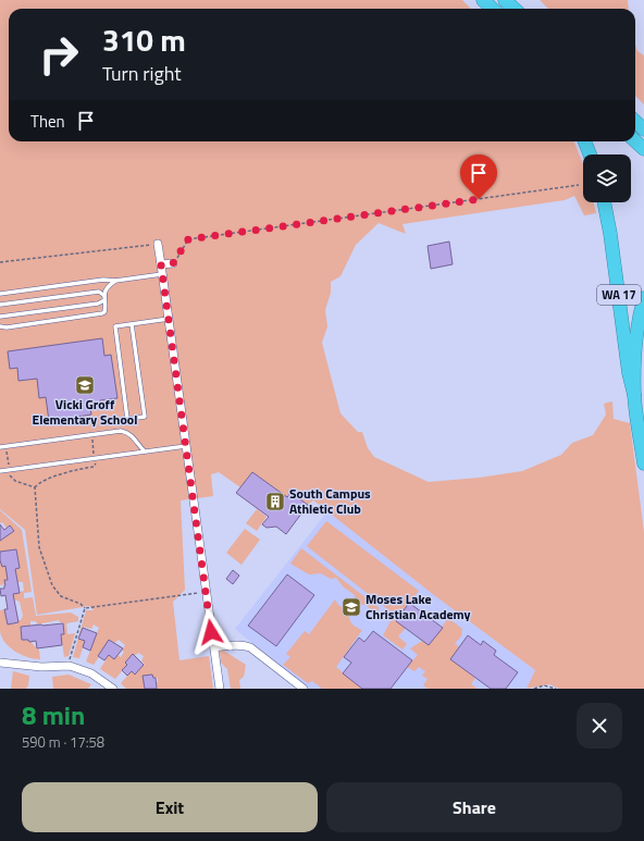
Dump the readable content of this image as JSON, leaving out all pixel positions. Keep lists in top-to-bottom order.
{
  "streets": {
    "highway": ["WA 17"]
  },
  "places": {
    "school or university": ["Vicki Groff Elementary School", "Moses Lake Christian Academy"],
    "building": ["South Campus Athletic Club"]
  },
  "page": {
    "turn": ["310 m", "Turn right"],
    "then": "Then",
    "heading": ["8 min", "590 m · 17:58"],
    "buttons": ["Exit", "Share"]
  }
}
